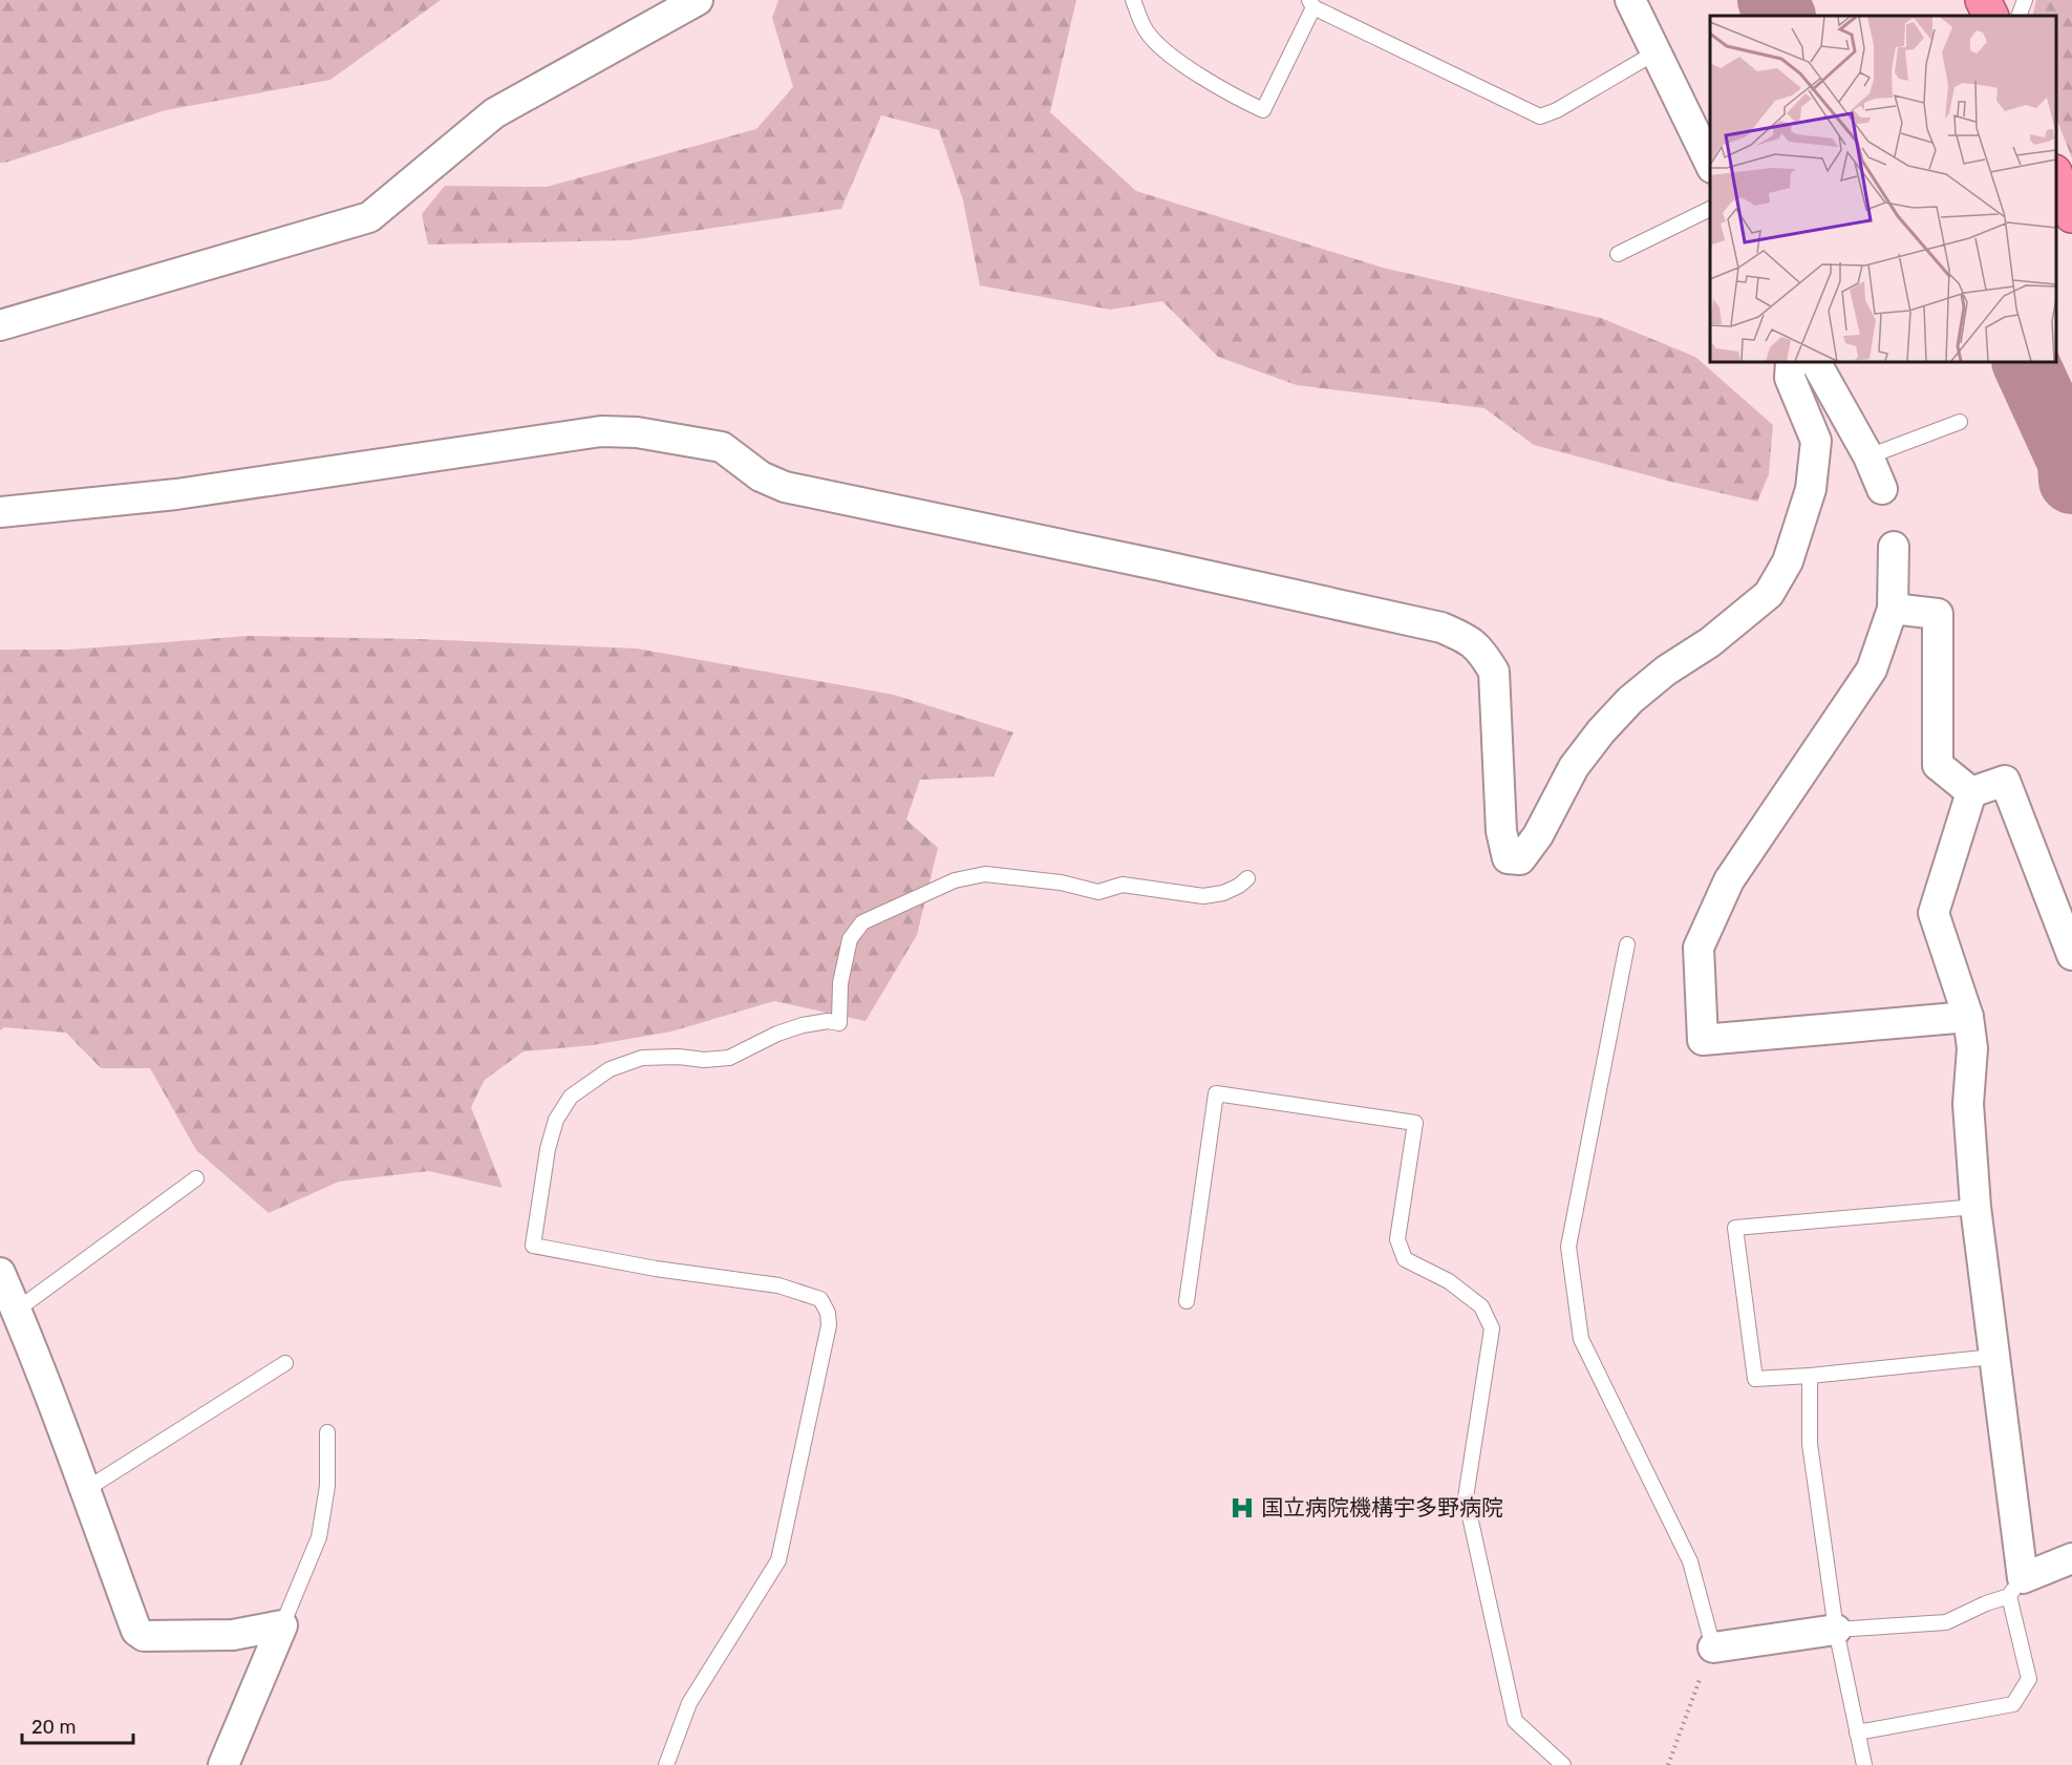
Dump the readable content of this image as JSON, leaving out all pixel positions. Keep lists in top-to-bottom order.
{
  "places": {
    "hospital": ["国立病院機構宇多野病院"]
  },
  "scale_bar": "20 m"
}
